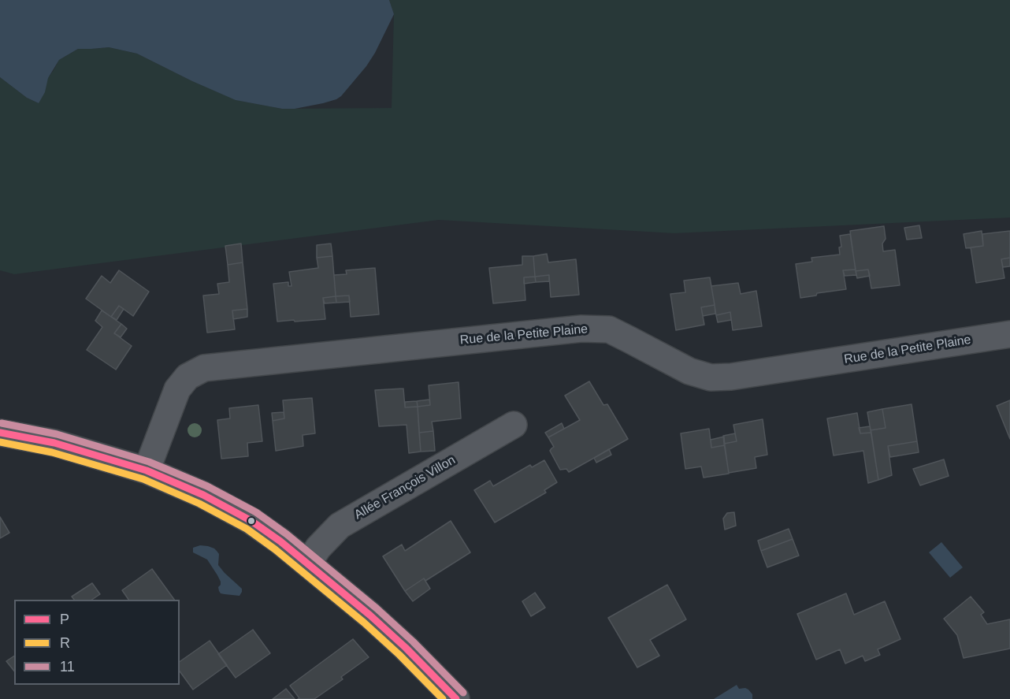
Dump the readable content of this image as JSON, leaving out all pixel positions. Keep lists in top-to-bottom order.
{
  "streets": {
    "street": ["Rue de la Petite Plaine", "Allée François Villon"]
  },
  "lines": ["transit line 11", "transit line P", "transit line R"],
  "legend": ["P", "R", "11"]
}
